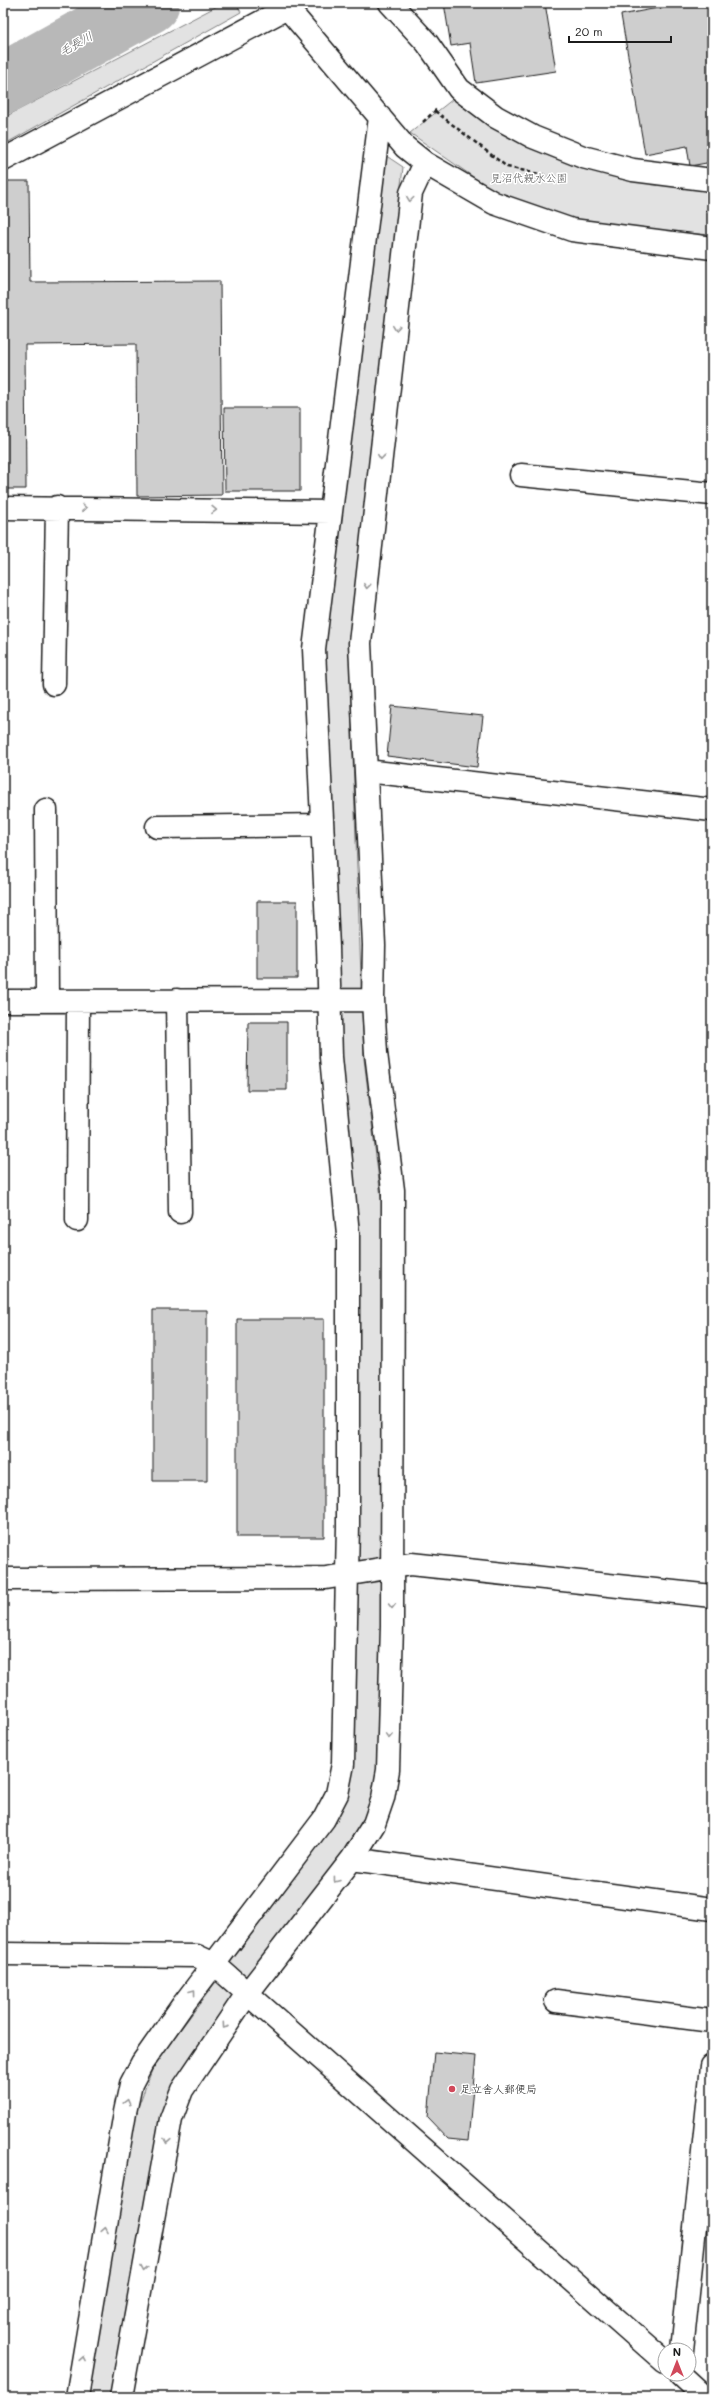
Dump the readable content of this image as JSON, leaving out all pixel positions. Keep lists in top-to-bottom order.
{
  "water": ["毛長川"],
  "parks": ["見沼代親水公園"],
  "places": ["足立舎人郵便局"],
  "scale_bar": "20 m",
  "north": "top"
}
